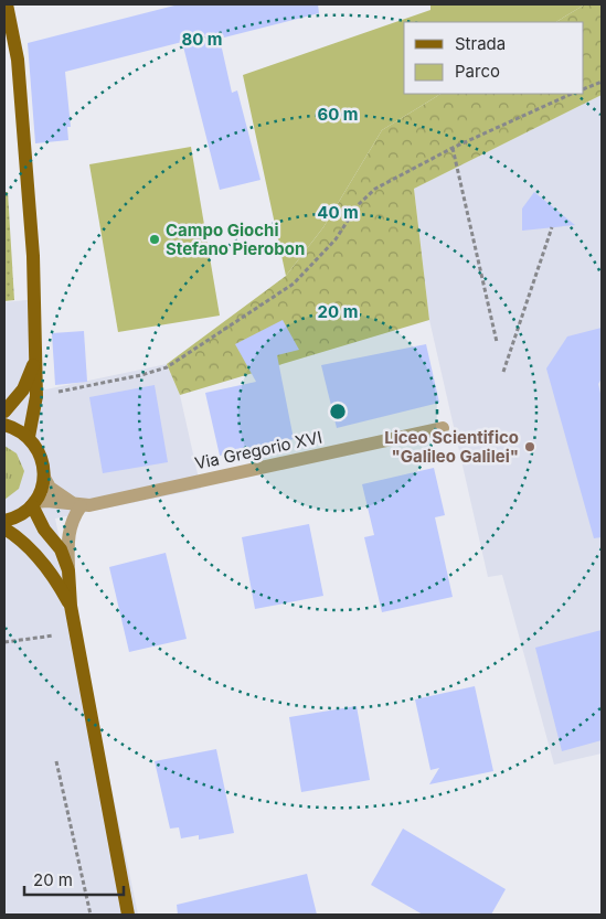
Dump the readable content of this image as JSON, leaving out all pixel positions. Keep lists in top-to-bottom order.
{
  "streets": {
    "street": ["Via Gregorio XVI"]
  },
  "places": ["Campo Giochi Stefano Pierobon", "Liceo Scientifico \"Galileo Galilei\""],
  "legend": ["Strada", "Parco"],
  "scale_bar": "20 m",
  "rings": [
    "80 m",
    "60 m",
    "40 m",
    "20 m"
  ]
}
